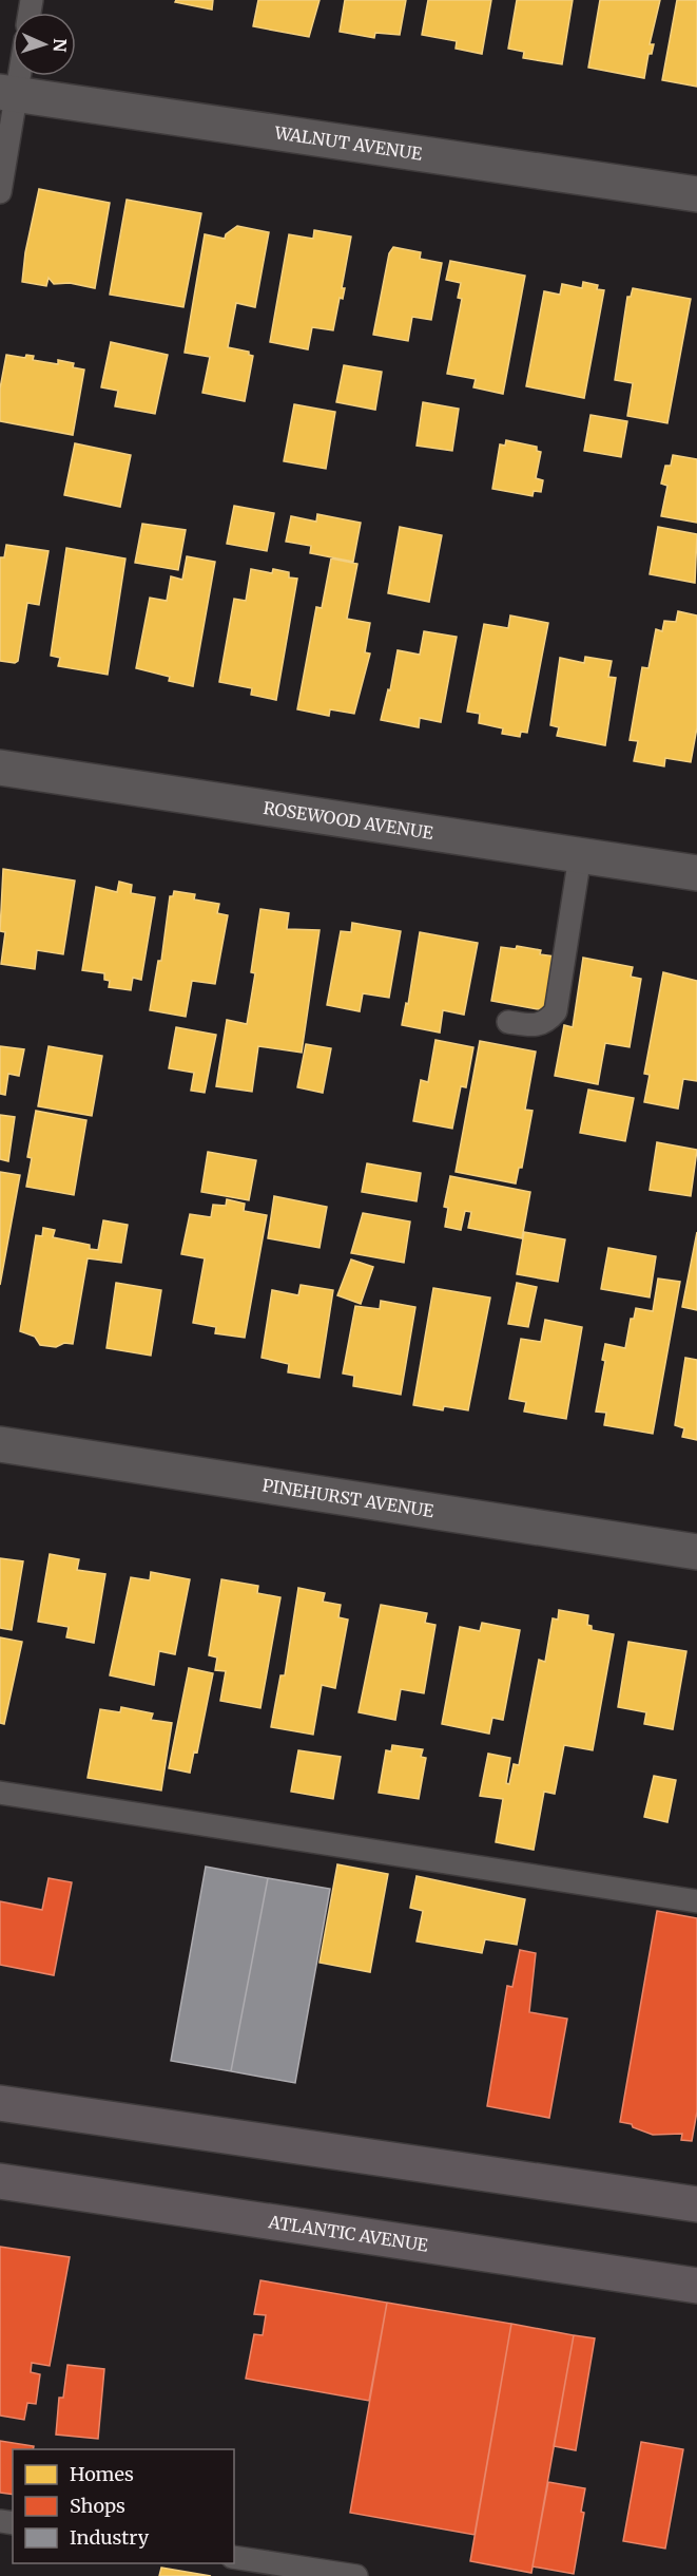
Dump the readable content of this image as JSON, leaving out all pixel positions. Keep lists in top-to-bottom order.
{
  "streets": {
    "main road": ["ATLANTIC AVENUE"],
    "street": ["WALNUT AVENUE", "ROSEWOOD AVENUE", "PINEHURST AVENUE"]
  },
  "legend": ["Homes", "Shops", "Industry"],
  "north": "right"
}
